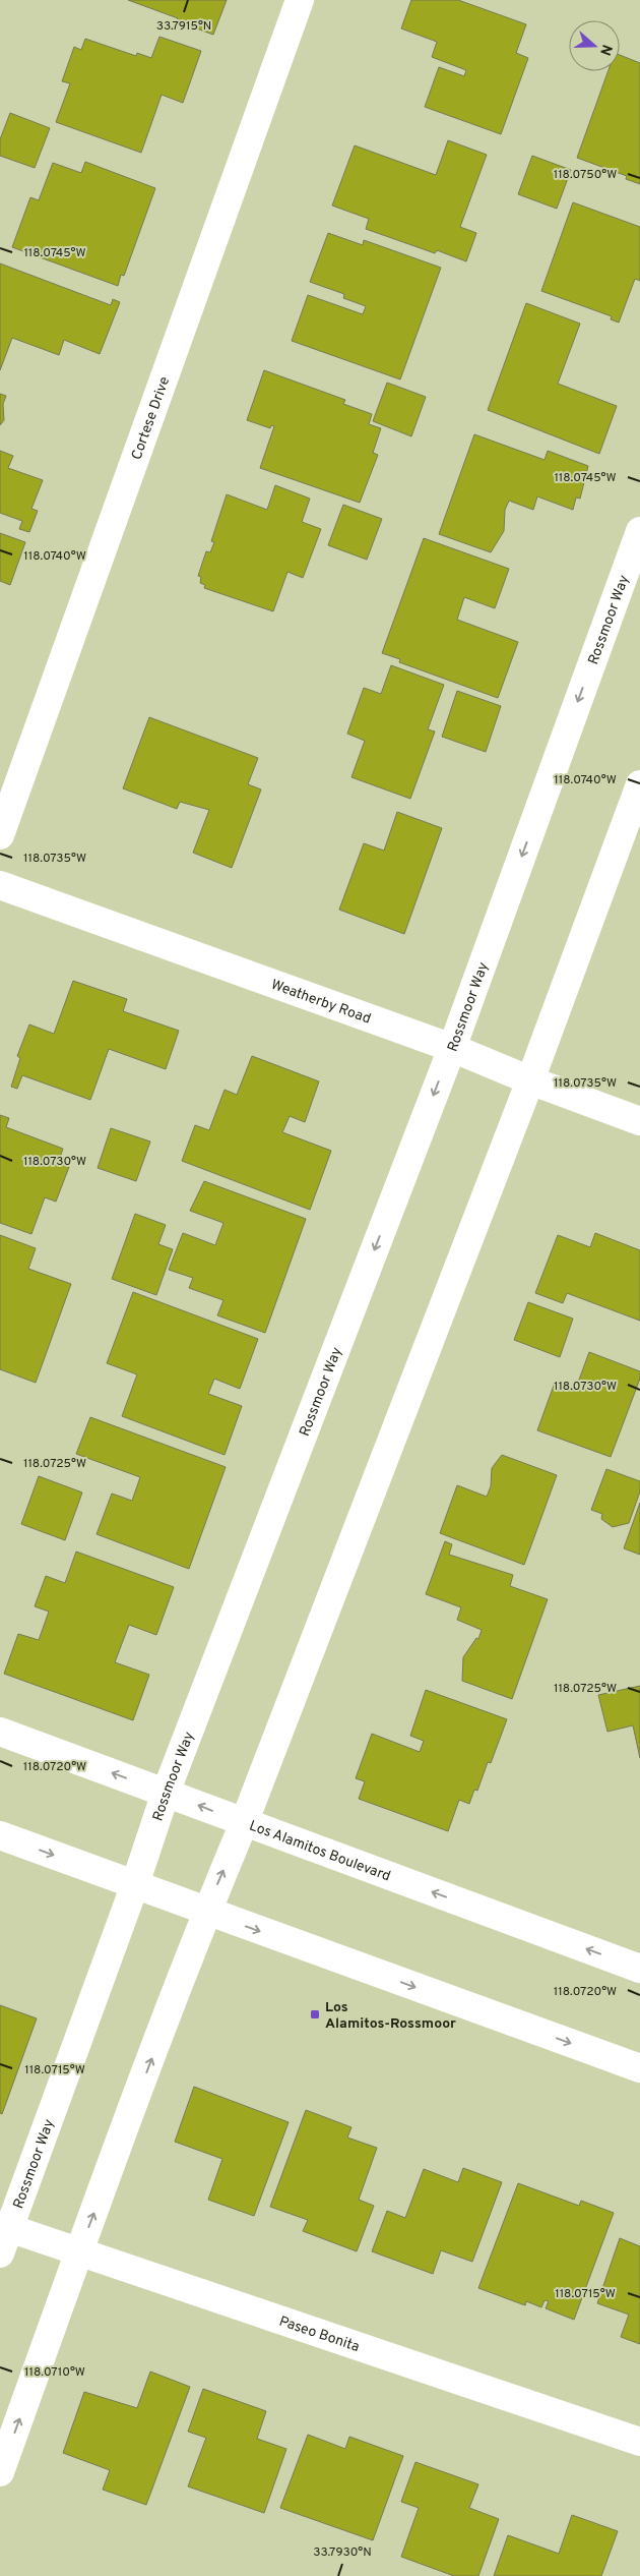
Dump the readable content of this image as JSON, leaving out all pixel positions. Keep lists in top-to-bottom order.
{
  "streets": {
    "street": [
      "Cortese Drive",
      "Rossmoor Way",
      "Weatherby Road",
      "Los Alamitos Boulevard",
      "Paseo Bonita"
    ]
  },
  "crossings": [
    ["Rossmoor Way", "Weatherby Road"],
    ["Rossmoor Way", "Los Alamitos Boulevard"],
    ["Rossmoor Way", "Paseo Bonita"]
  ],
  "places": {
    "transit": ["Los Alamitos-Rossmoor"]
  },
  "north": "right",
  "coordinates": [
    "33.7915°N",
    "118.0750°W",
    "118.0745°W",
    "118.0740°W",
    "118.0735°W",
    "118.0730°W",
    "118.0725°W",
    "118.0720°W",
    "118.0715°W",
    "118.0710°W",
    "33.7930°N"
  ]
}
